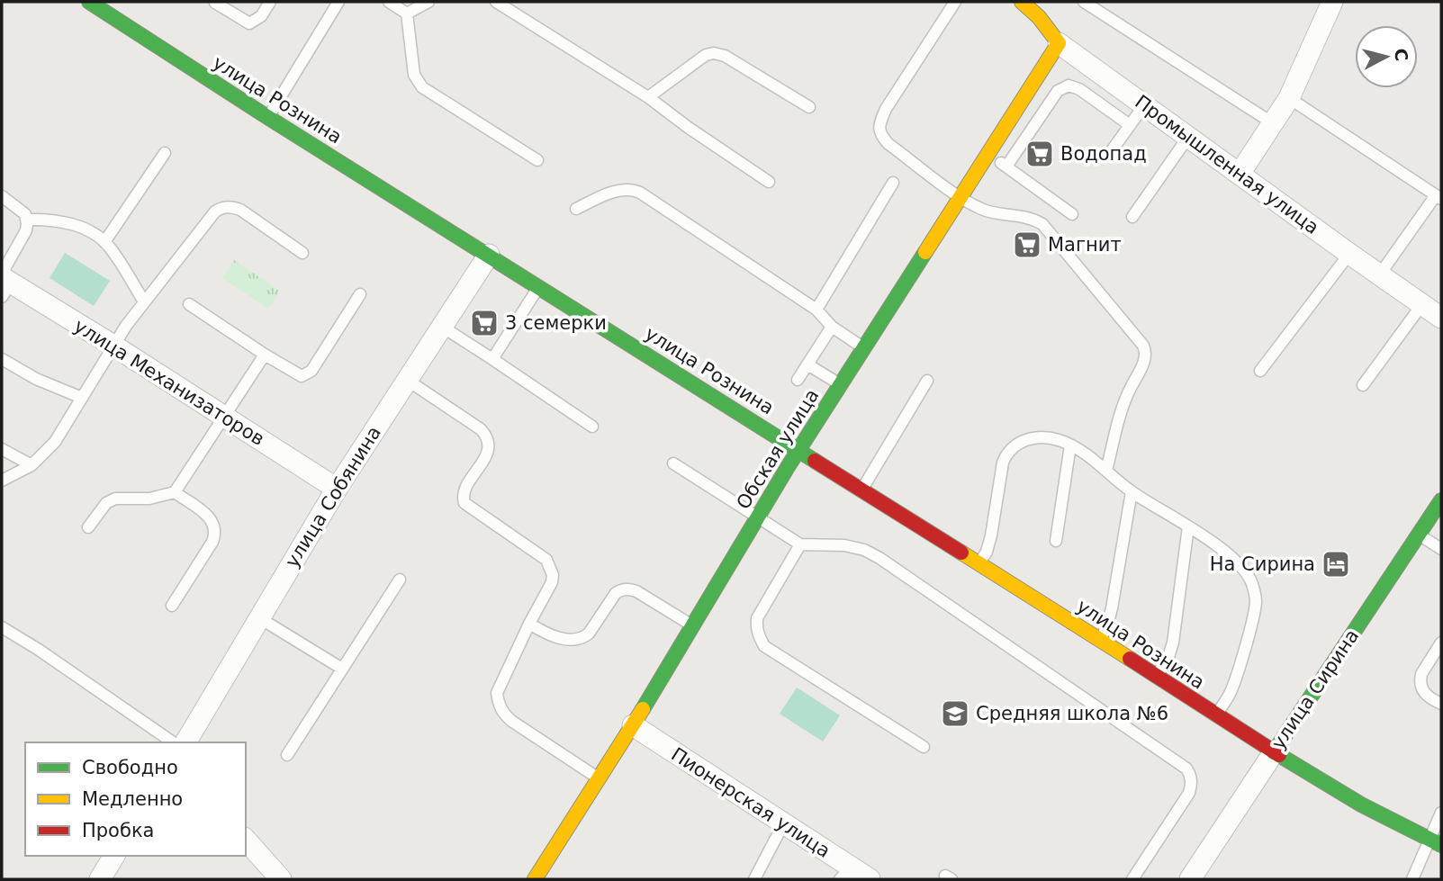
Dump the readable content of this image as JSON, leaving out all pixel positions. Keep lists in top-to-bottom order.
{
  "streets": {
    "street": [
      "улица Рознина",
      "Промышленная улица",
      "улица Механизаторов",
      "Обская улица",
      "улица Собянина",
      "улица Сирина",
      "Пионерская улица"
    ]
  },
  "crossings": [
    ["улица Рознина", "Обская улица"],
    ["улица Рознина", "улица Собянина"],
    ["улица Рознина", "улица Сирина"],
    ["Промышленная улица", "Обская улица"],
    ["улица Механизаторов", "улица Собянина"],
    ["Обская улица", "Пионерская улица"]
  ],
  "places": {
    "supermarket": ["Водопад", "Магнит", "3 семерки"],
    "hotel": ["На Сирина"],
    "school or university": ["Средняя школа №6"]
  },
  "legend": ["Свободно", "Медленно", "Пробка"],
  "north": "right"
}
